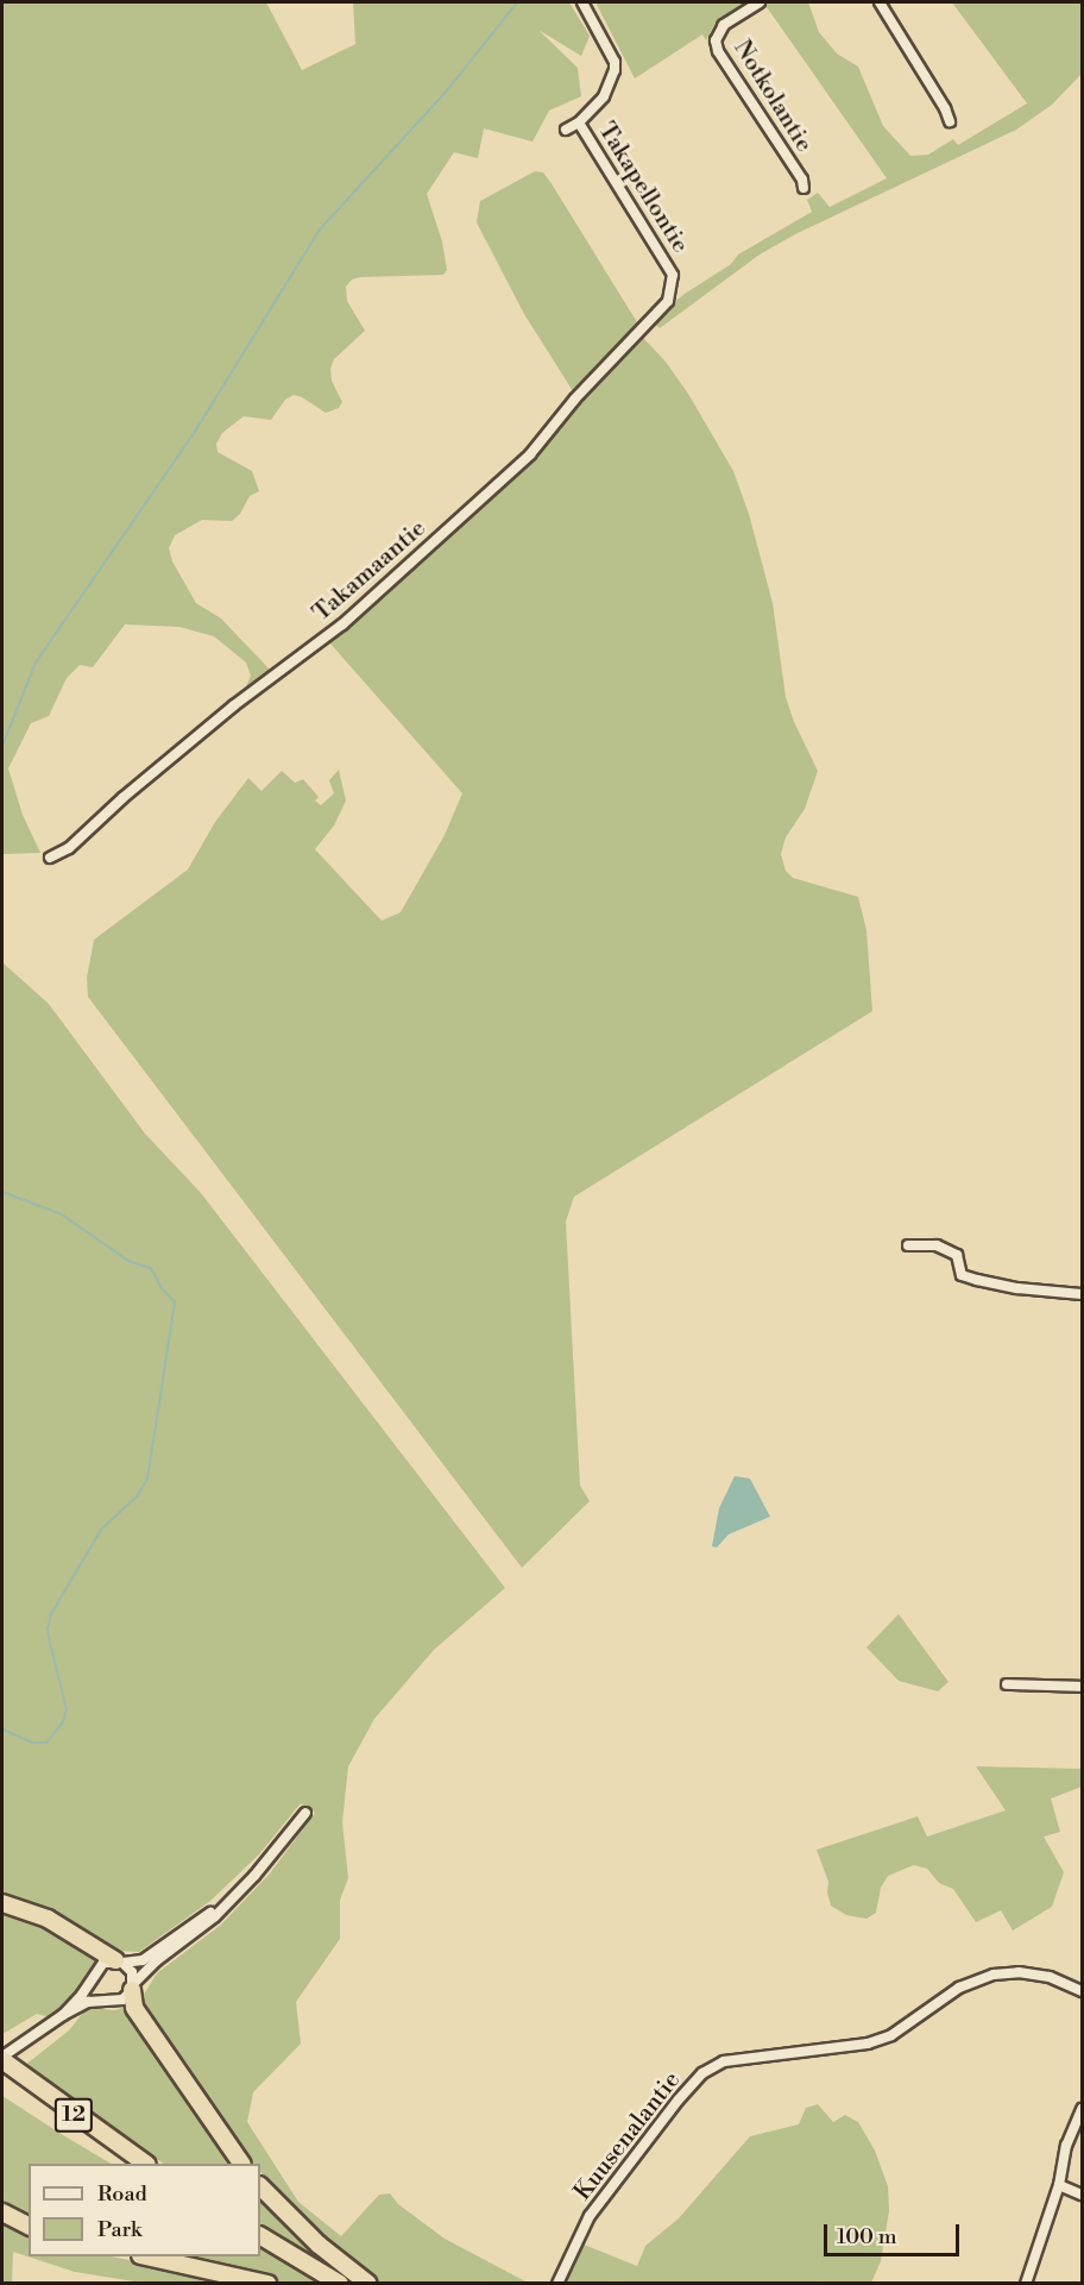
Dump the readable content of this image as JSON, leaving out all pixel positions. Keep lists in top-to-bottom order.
{
  "streets": {
    "highway": ["12"],
    "street": [
      "Notkolantie",
      "Takapellontie",
      "Takamaantie",
      "Kuusenalantie"
    ]
  },
  "crossings": [
    ["Takapellontie", "Takamaantie"]
  ],
  "legend": ["Road", "Park"],
  "scale_bar": "100 m"
}
